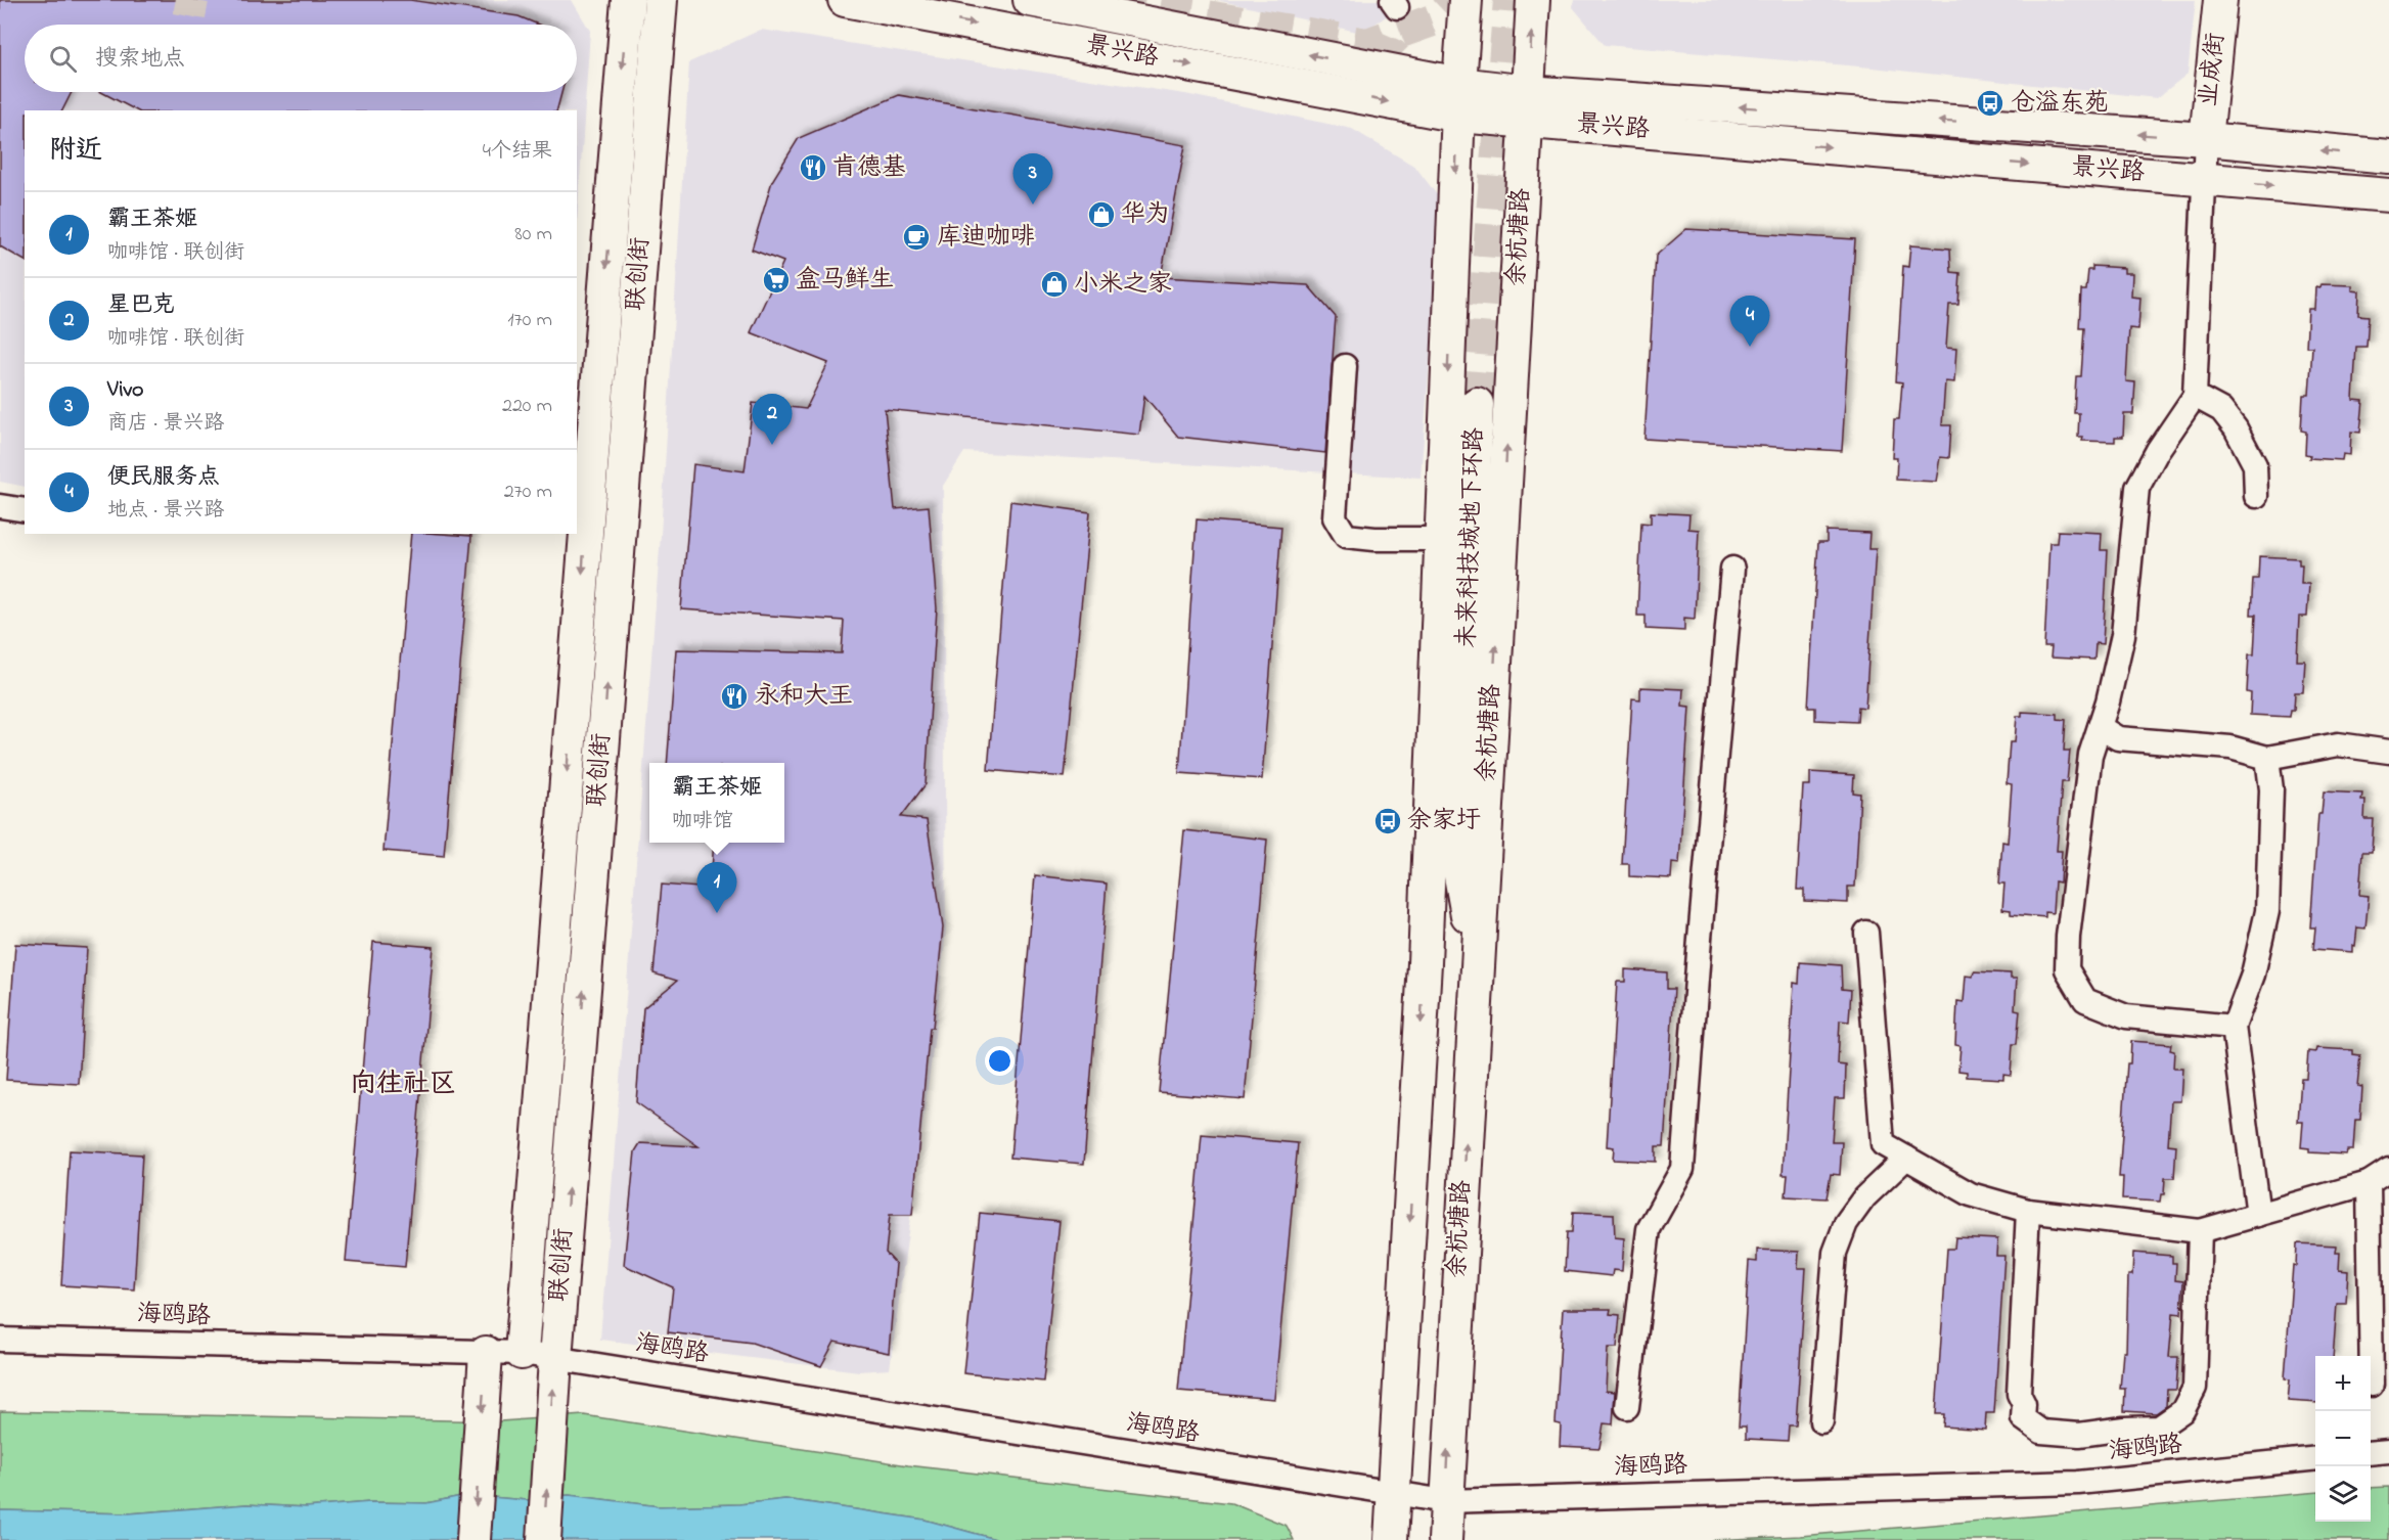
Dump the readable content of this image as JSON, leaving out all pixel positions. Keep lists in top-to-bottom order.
{
  "streets": {
    "street": [
      "景兴路",
      "业成街",
      "余杭塘路",
      "联创街",
      "未来科技城地下环路",
      "海鸥路"
    ]
  },
  "crossings": [
    ["景兴路", "业成街"],
    ["景兴路", "余杭塘路"],
    ["余杭塘路", "未来科技城地下环路"],
    ["余杭塘路", "海鸥路"],
    ["联创街", "海鸥路"]
  ],
  "districts": ["向往社区"],
  "places": {
    "bus stop": ["仓溢东苑", "余家圩"],
    "restaurant": ["肯德基", "永和大王"],
    "shop": ["华为", "小米之家"],
    "cafe": ["库迪咖啡"],
    "supermarket": ["盒马鲜生"]
  },
  "page": {
    "search": "搜索地点",
    "heading": ["附近", "4个结果"],
    "pins": [
      "3",
      "4",
      "2",
      "1"
    ],
    "list": [
      {
        "mark": "1",
        "name": "霸王茶姬",
        "note": "咖啡馆 · 联创街",
        "value": "80 m"
      },
      {
        "mark": "2",
        "name": "星巴克",
        "note": "咖啡馆 · 联创街",
        "value": "170 m"
      },
      {
        "mark": "3",
        "name": "Vivo",
        "note": "商店 · 景兴路",
        "value": "220 m"
      },
      {
        "mark": "4",
        "name": "便民服务点",
        "note": "地点 · 景兴路",
        "value": "270 m"
      }
    ],
    "popup": ["霸王茶姬", "咖啡馆"],
    "map_buttons": ["+", "−"]
  }
}
